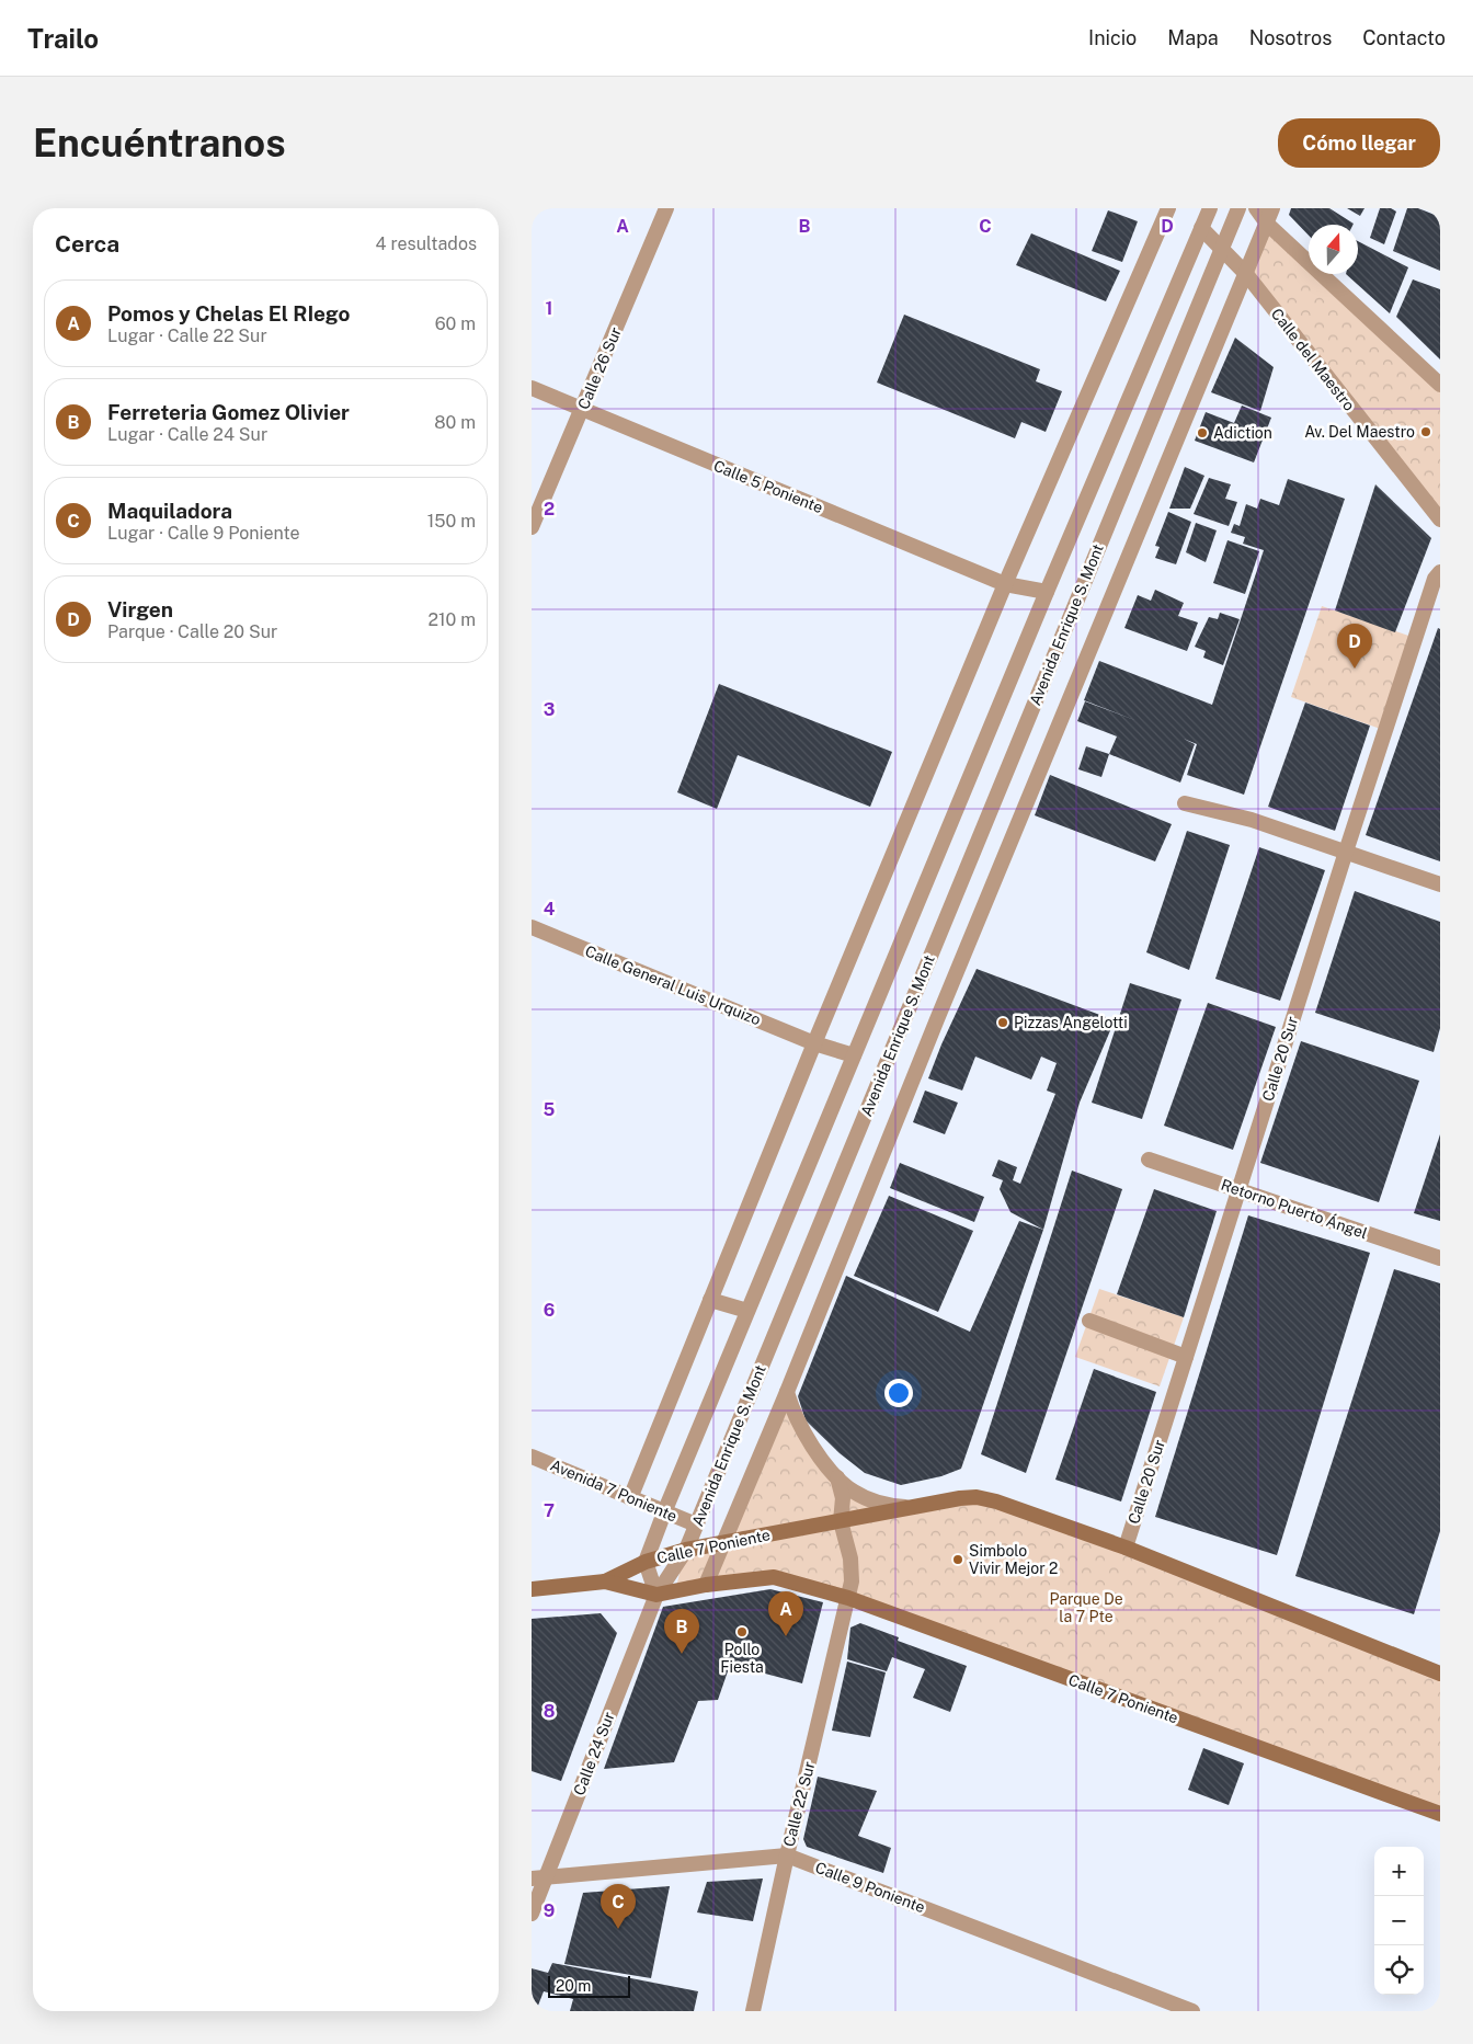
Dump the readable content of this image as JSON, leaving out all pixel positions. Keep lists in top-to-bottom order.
{
  "streets": {
    "main road": ["Calle 7 Poniente"],
    "street": [
      "Calle del Maestro",
      "Calle 26 Sur",
      "Calle 5 Poniente",
      "Avenida Enrique S. Mont",
      "Calle General Luis Urquizo",
      "Calle 20 Sur",
      "Retorno Puerto Ángel",
      "Avenida 7 Poniente",
      "Calle 24 Sur",
      "Calle 22 Sur",
      "Calle 9 Poniente"
    ]
  },
  "crossings": [
    ["Calle del Maestro", "Avenida Enrique S. Mont"],
    ["Calle 26 Sur", "Calle 5 Poniente"],
    ["Calle 5 Poniente", "Avenida Enrique S. Mont"],
    ["Avenida Enrique S. Mont", "Calle General Luis Urquizo"],
    ["Avenida Enrique S. Mont", "Avenida 7 Poniente"],
    ["Avenida Enrique S. Mont", "Calle 7 Poniente"],
    ["Avenida Enrique S. Mont", "Calle 24 Sur"],
    ["Calle 20 Sur", "Retorno Puerto Ángel"],
    ["Calle 20 Sur", "Calle 7 Poniente"],
    ["Calle 7 Poniente", "Calle 24 Sur"],
    ["Calle 7 Poniente", "Calle 22 Sur"],
    ["Calle 24 Sur", "Calle 9 Poniente"],
    ["Calle 22 Sur", "Calle 9 Poniente"]
  ],
  "parks": ["Parque De la 7 Pte"],
  "places": [
    "Av. Del Maestro",
    "Adiction",
    "Pizzas Angelotti",
    "Simbolo Vivir Mejor 2",
    "Pollo Fiesta"
  ],
  "scale_bar": "20 m",
  "north": "top",
  "page": {
    "header": "Trailo",
    "nav": [
      "Inicio",
      "Mapa",
      "Nosotros",
      "Contacto"
    ],
    "buttons": "Cómo llegar",
    "title": "Encuéntranos",
    "heading": ["Cerca", "4 resultados"],
    "list": [
      {
        "mark": "A",
        "name": "Pomos y Chelas El RIego",
        "note": "Lugar · Calle 22 Sur",
        "value": "60 m"
      },
      {
        "mark": "B",
        "name": "Ferreteria Gomez Olivier",
        "note": "Lugar · Calle 24 Sur",
        "value": "80 m"
      },
      {
        "mark": "C",
        "name": "Maquiladora",
        "note": "Lugar · Calle 9 Poniente",
        "value": "150 m"
      },
      {
        "mark": "D",
        "name": "Virgen",
        "note": "Parque · Calle 20 Sur",
        "value": "210 m"
      }
    ],
    "pins": [
      "D",
      "A",
      "B",
      "C"
    ],
    "map_buttons": ["+", "−"],
    "scale": "20 m"
  },
  "grid": {
    "columns": [
      "A",
      "B",
      "C",
      "D"
    ],
    "rows": [
      "1",
      "2",
      "3",
      "4",
      "5",
      "6",
      "7",
      "8",
      "9"
    ]
  }
}
